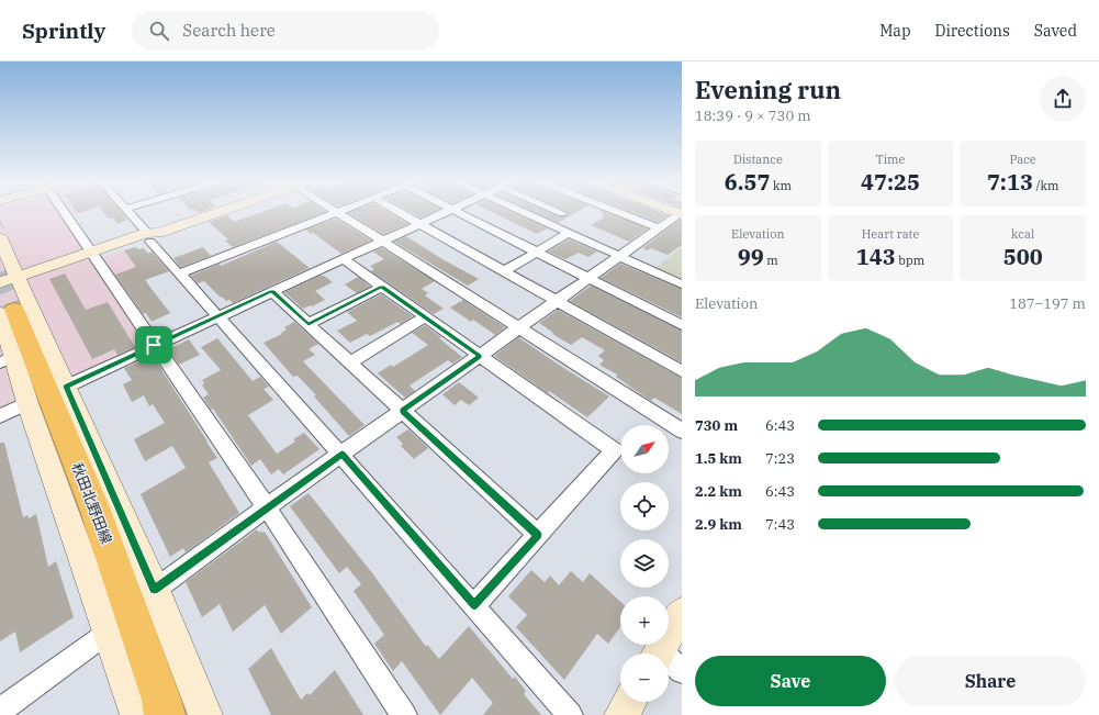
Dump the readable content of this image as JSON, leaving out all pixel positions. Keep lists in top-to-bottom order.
{
  "streets": {
    "highway": ["秋田北野田線"]
  },
  "north": "top right",
  "page": {
    "header": "Sprintly",
    "search": "Search here",
    "nav": ["Map", "Directions", "Saved"],
    "heading": ["Evening run", "18:39 · 9 × 730 m"],
    "stats": [
      ["Distance", "6.57 km"],
      ["Time", "47:25"],
      ["Pace", "7:13 /km"],
      ["Elevation", "99 m"],
      ["Heart rate", "143 bpm"],
      ["kcal", "500"]
    ],
    "chart": ["Elevation", "187–197 m"],
    "list": [
      {
        "name": "730 m",
        "note": "6:43"
      },
      {
        "name": "1.5 km",
        "note": "7:23"
      },
      {
        "name": "2.2 km",
        "note": "6:43"
      },
      {
        "name": "2.9 km",
        "note": "7:43"
      }
    ],
    "map_buttons": ["+", "−"],
    "buttons": ["Save", "Share"]
  }
}
